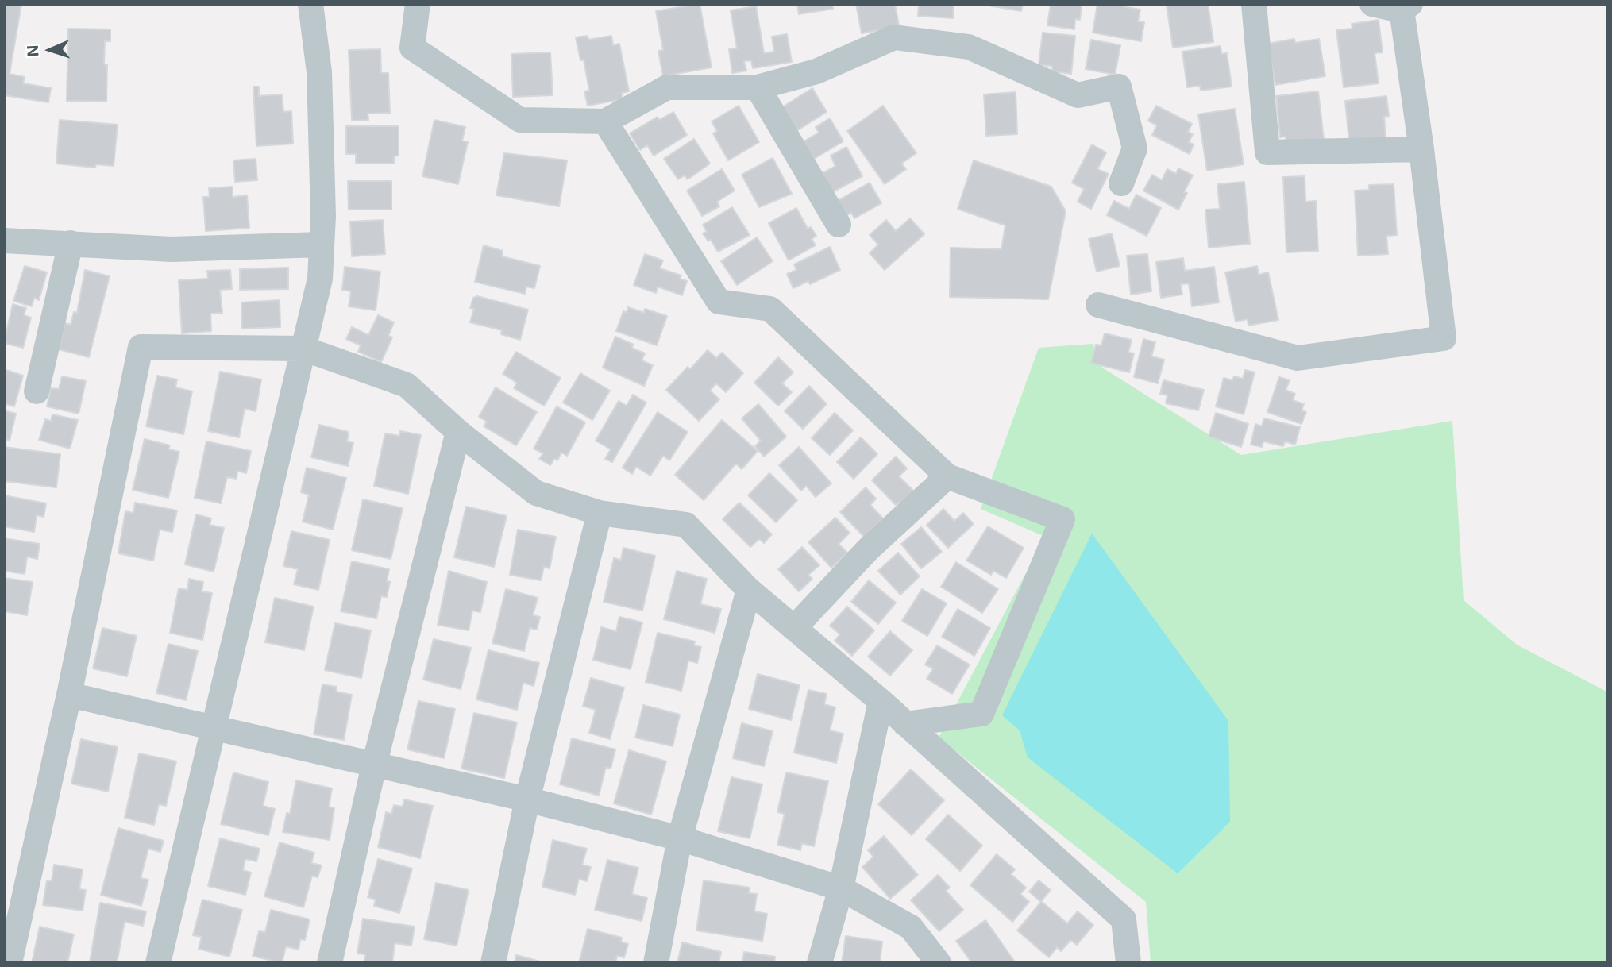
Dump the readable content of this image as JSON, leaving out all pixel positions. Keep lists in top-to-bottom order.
{
  "north": "left"
}
